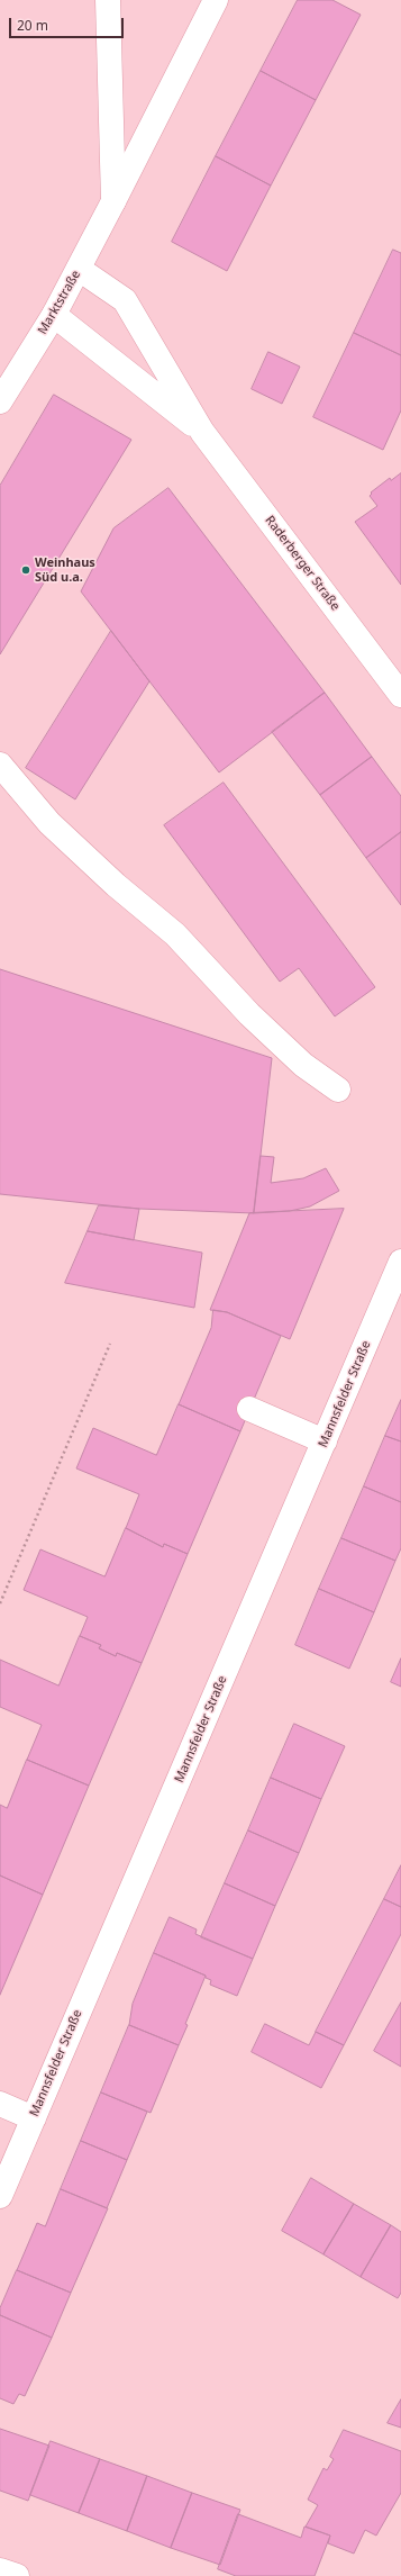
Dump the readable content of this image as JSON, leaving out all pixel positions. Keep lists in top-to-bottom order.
{
  "streets": {
    "street": ["Marktstraße", "Raderberger Straße", "Mannsfelder Straße"]
  },
  "crossings": [
    ["Marktstraße", "Raderberger Straße"]
  ],
  "places": ["Weinhaus Süd u.a."],
  "scale_bar": "20 m"
}
